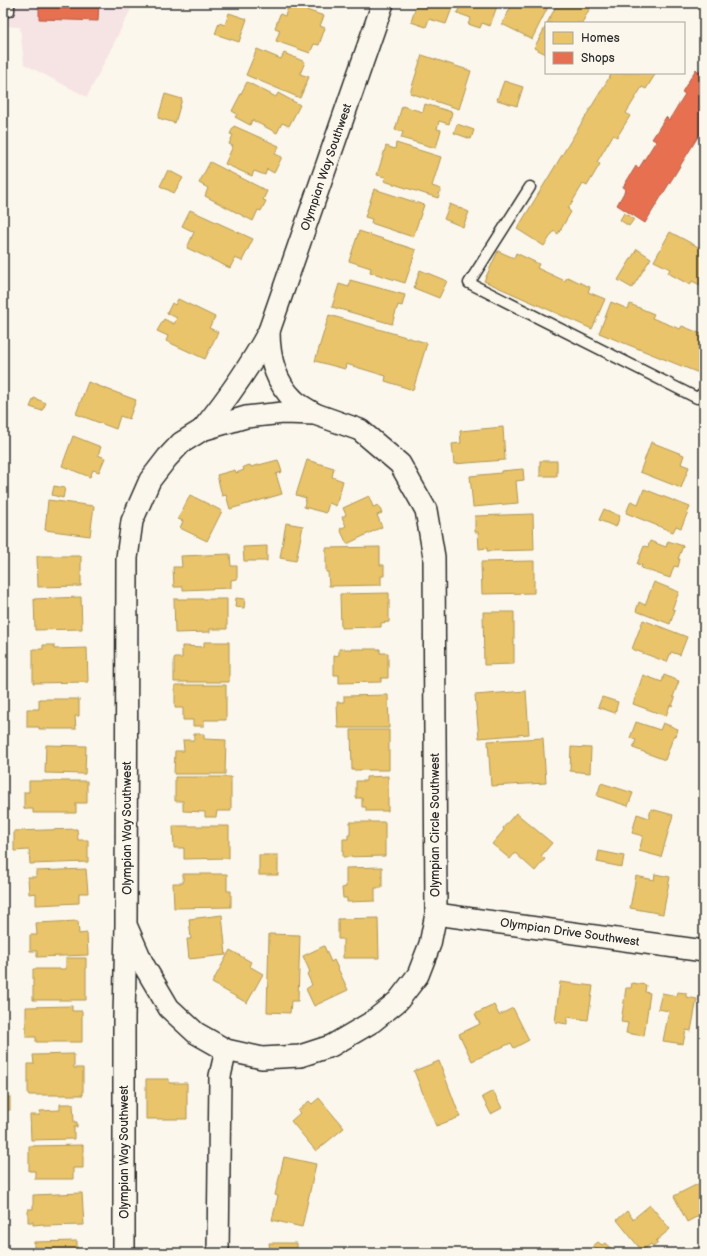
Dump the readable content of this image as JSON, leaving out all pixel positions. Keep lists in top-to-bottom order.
{
  "streets": {
    "street": ["Olympian Way Southwest", "Olympian Circle Southwest", "Olympian Drive Southwest"]
  },
  "crossings": [
    ["Olympian Way Southwest", "Olympian Circle Southwest"],
    ["Olympian Circle Southwest", "Olympian Drive Southwest"]
  ],
  "legend": ["Homes", "Shops"]
}
